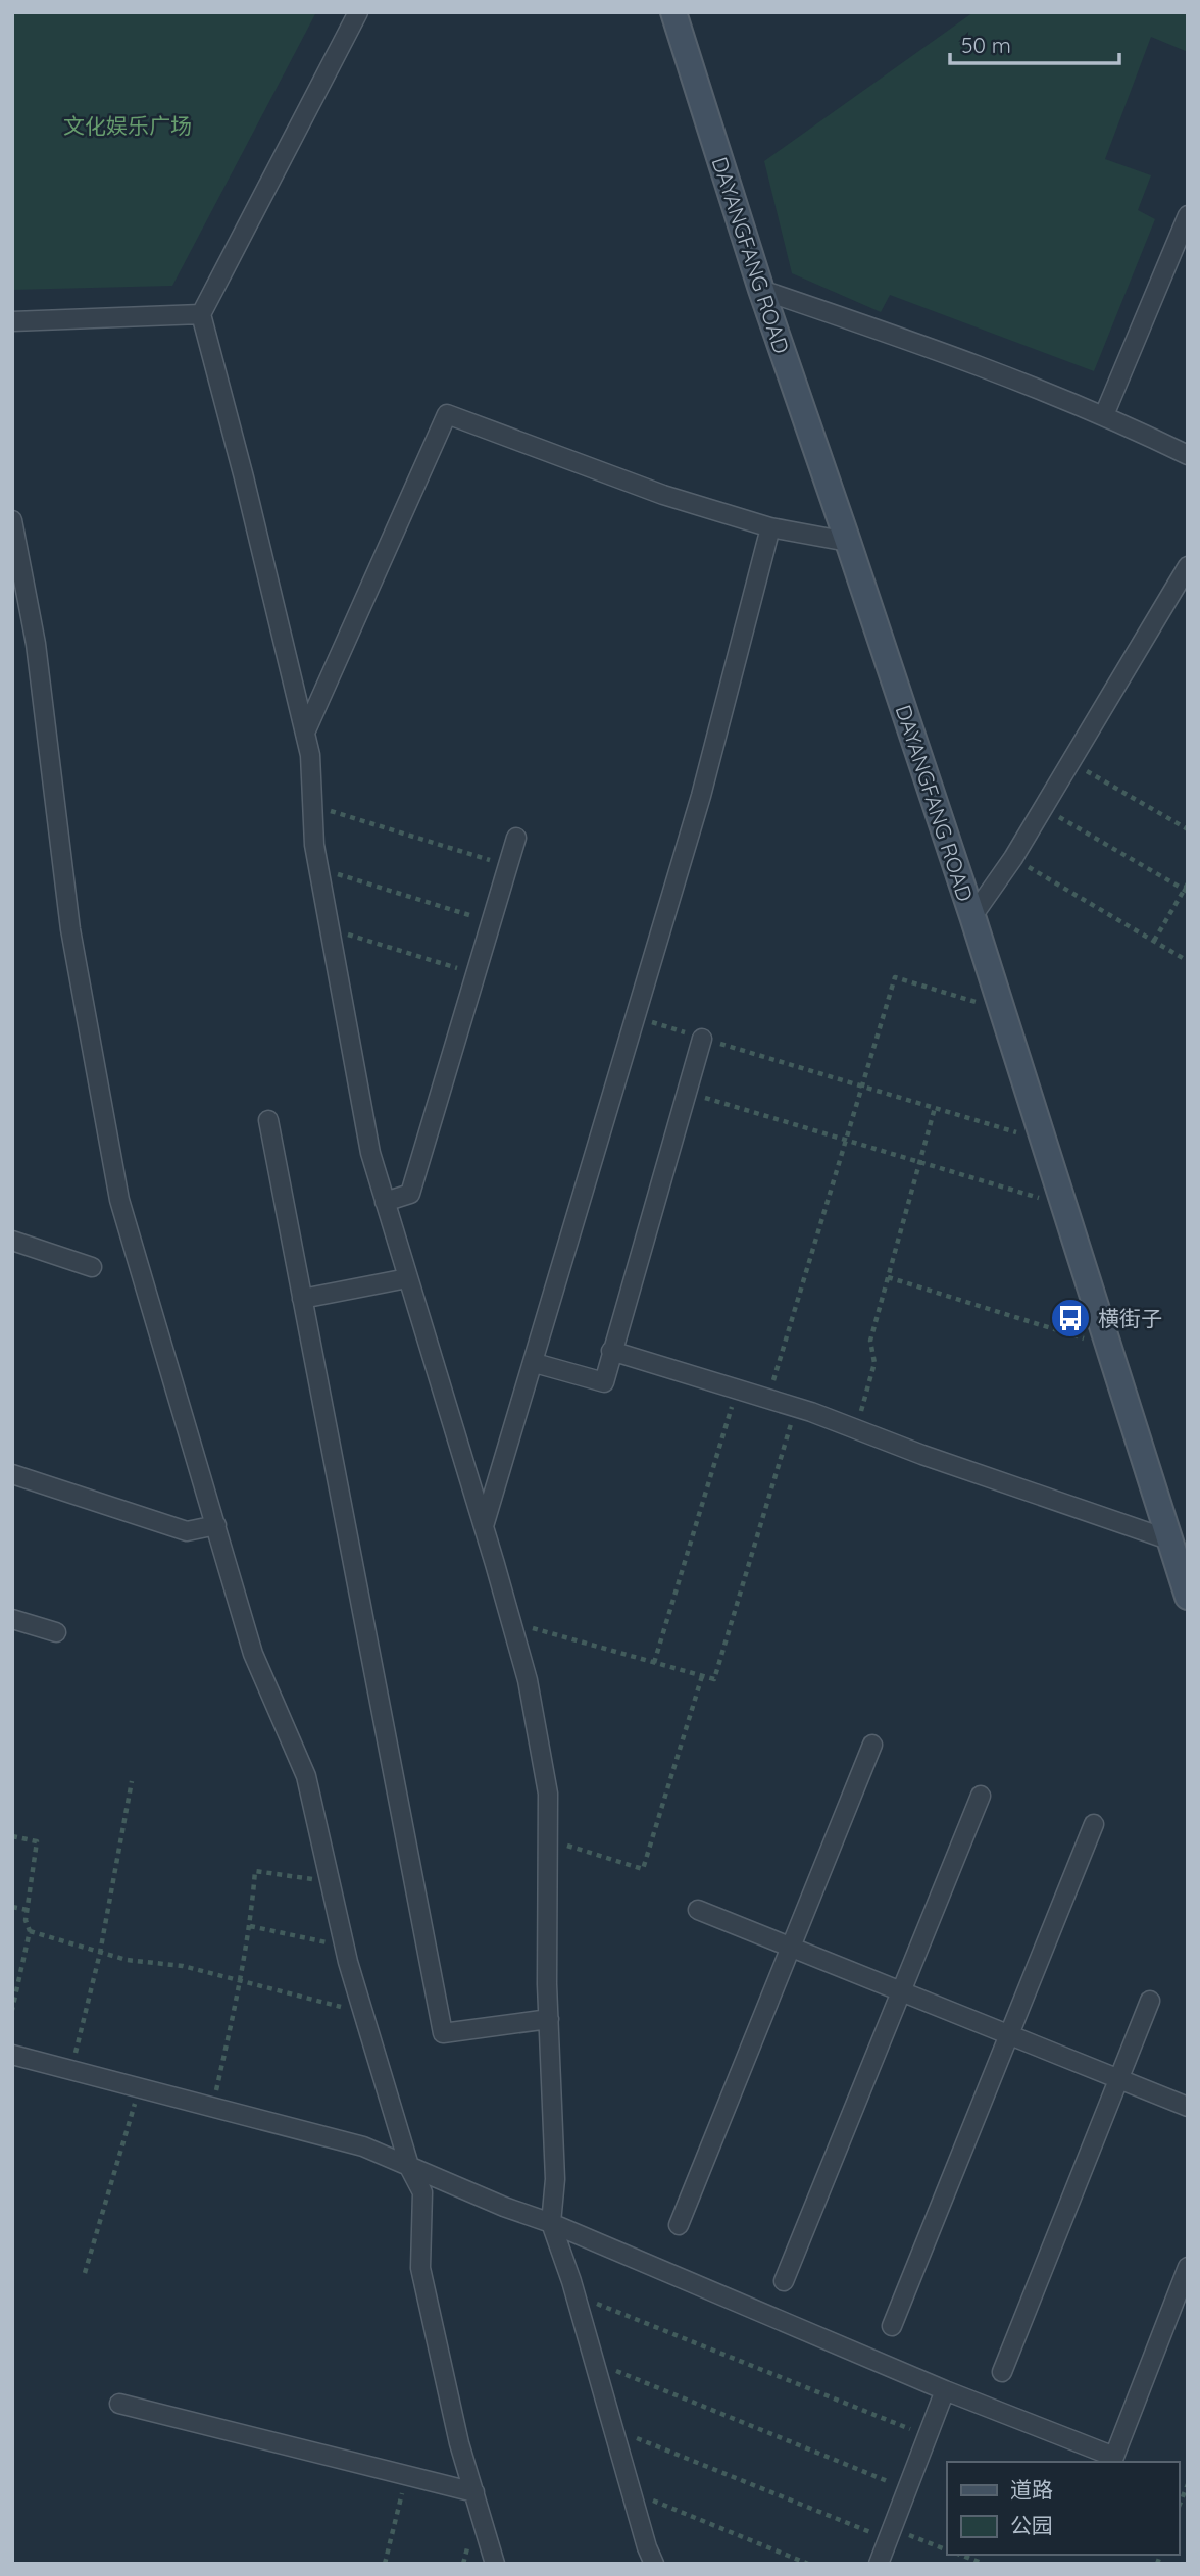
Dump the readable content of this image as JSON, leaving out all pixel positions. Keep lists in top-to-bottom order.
{
  "streets": {
    "main road": ["DAYANGFANG ROAD"]
  },
  "parks": ["文化娱乐广场"],
  "places": {
    "bus stop": ["横街子"]
  },
  "legend": ["道路", "公园"],
  "scale_bar": "50 m"
}
